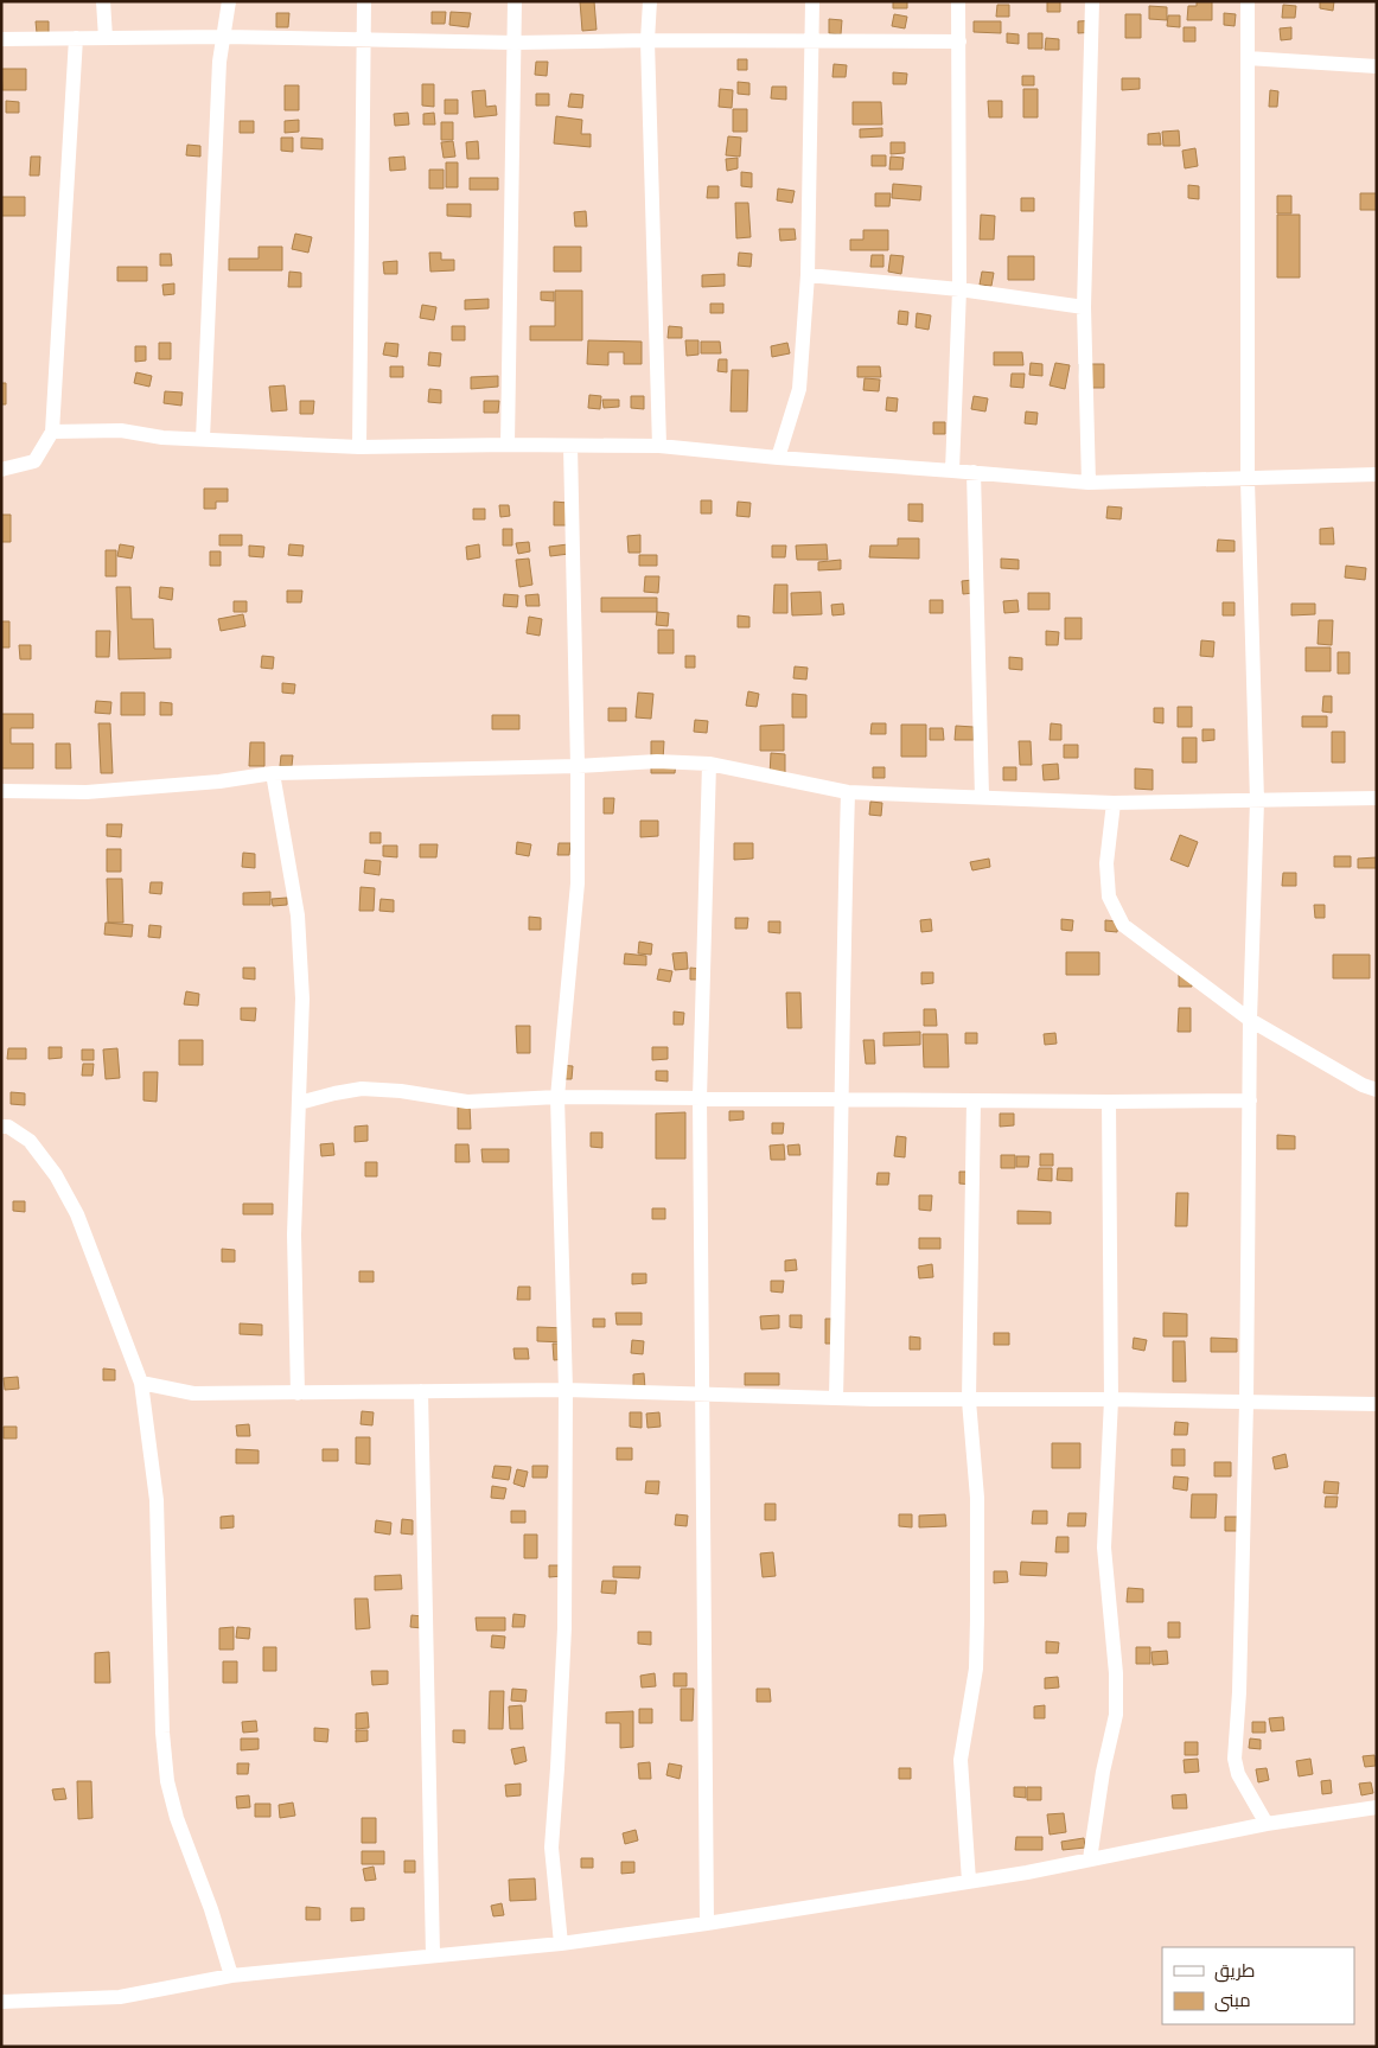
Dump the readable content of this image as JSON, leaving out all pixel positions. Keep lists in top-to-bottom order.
{
  "legend": ["طريق", "مبنى"]
}
